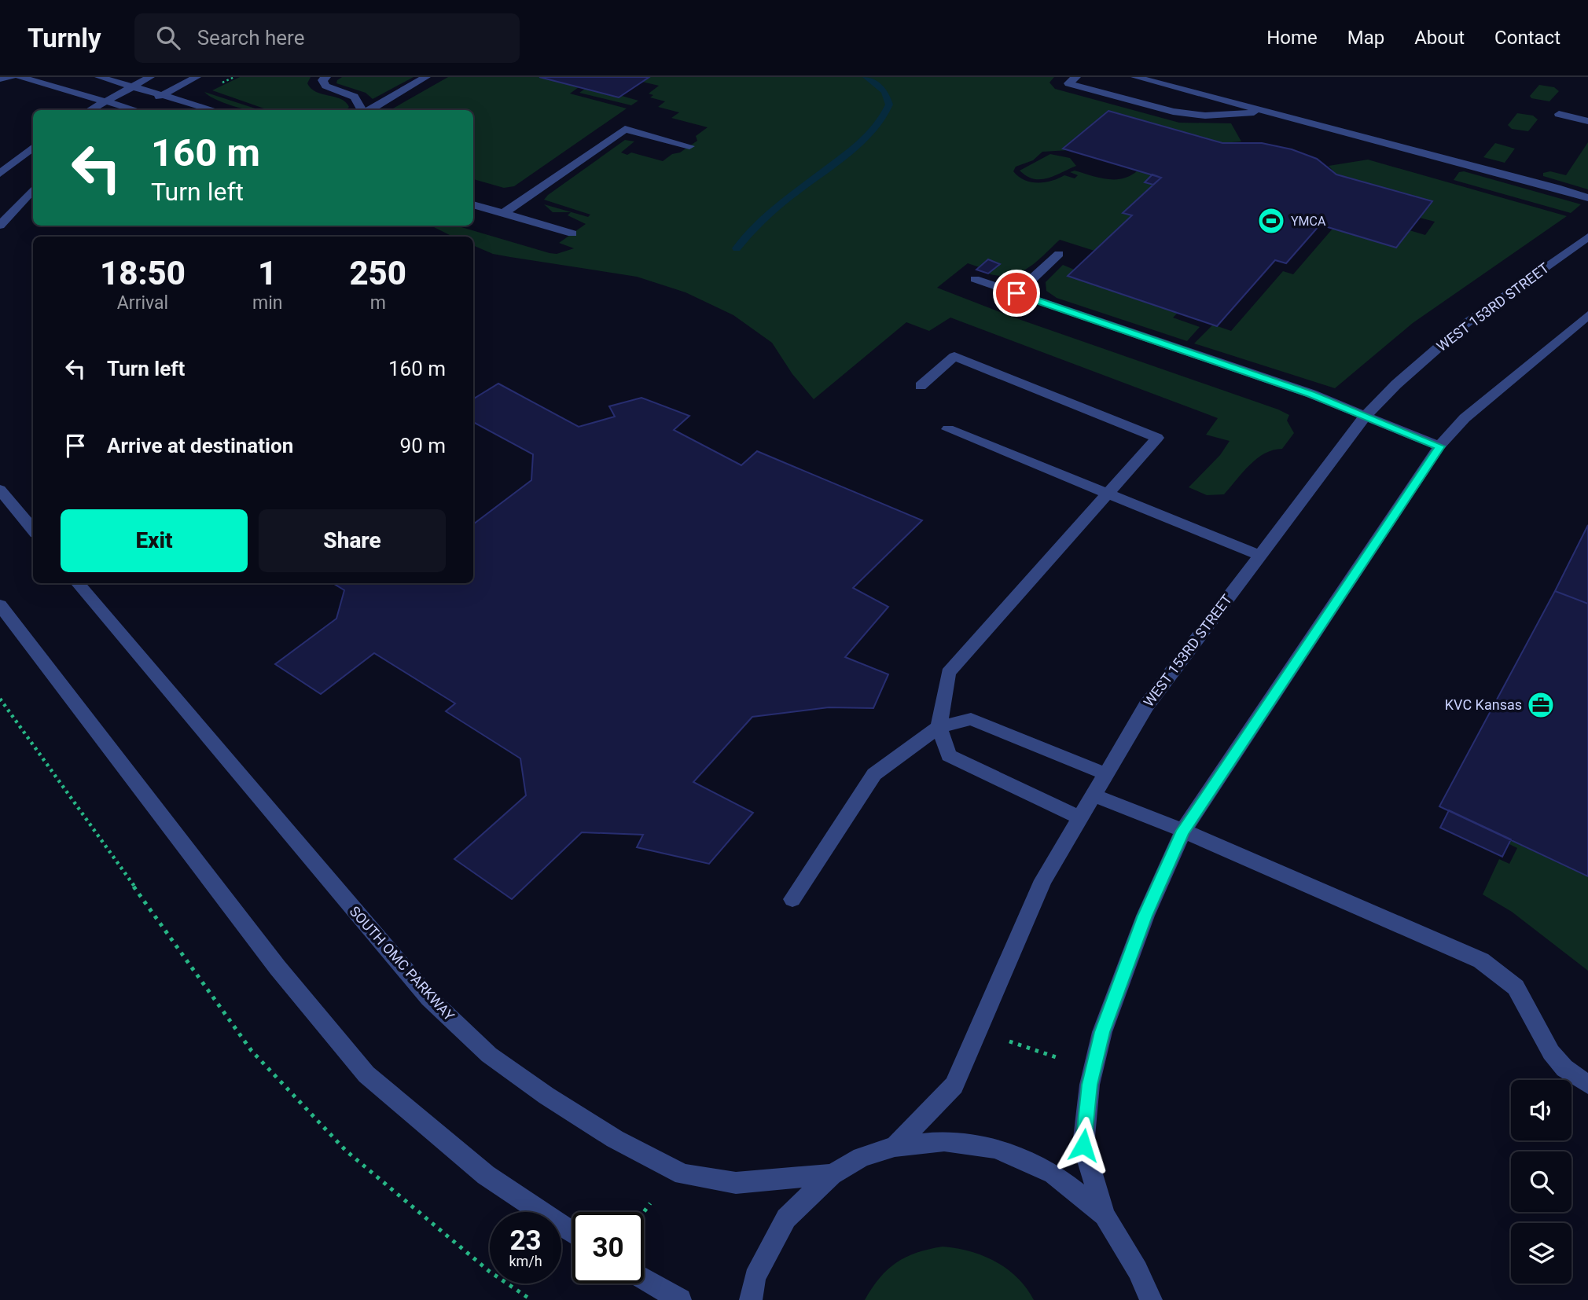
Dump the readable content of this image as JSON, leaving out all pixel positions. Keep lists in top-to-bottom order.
{
  "streets": {
    "street": ["WEST 153RD STREET", "SOUTH OMC PARKWAY"]
  },
  "places": {
    "sports": ["YMCA"],
    "office": ["KVC Kansas"]
  },
  "page": {
    "header": "Turnly",
    "search": "Search here",
    "nav": [
      "Home",
      "Map",
      "About",
      "Contact"
    ],
    "turn": ["160 m", "Turn left"],
    "eta": [
      "18:50",
      "Arrival",
      "1",
      "min",
      "250",
      "m"
    ],
    "list": [
      {
        "name": "Turn left",
        "value": "160 m"
      },
      {
        "name": "Arrive at destination",
        "value": "90 m"
      }
    ],
    "buttons": ["Exit", "Share"],
    "speed": "23 km/h",
    "limit": "30"
  }
}
